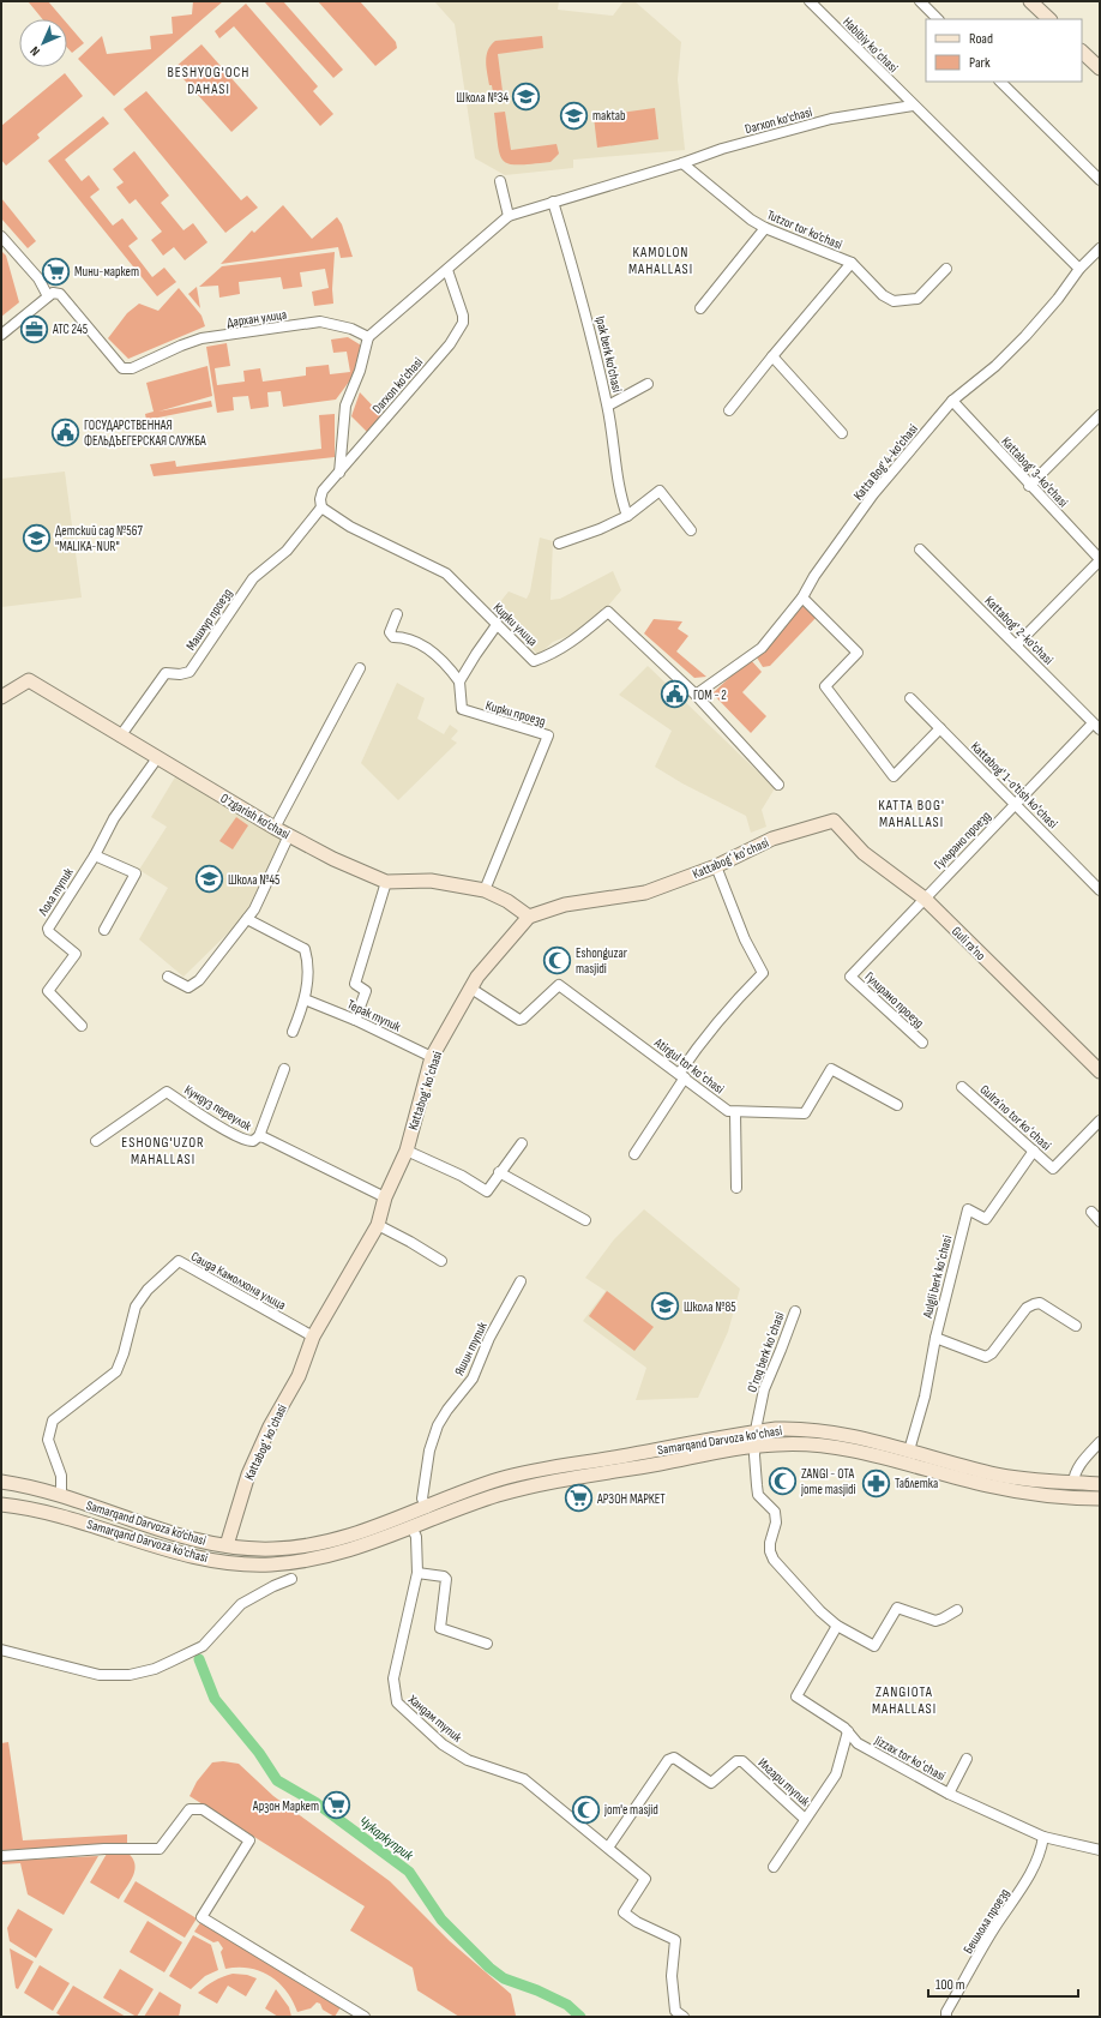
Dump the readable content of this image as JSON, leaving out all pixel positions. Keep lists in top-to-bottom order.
{
  "streets": {
    "main road": [
      "O‘zgarish ko‘chasi",
      "Kattabogʻ koʻchasi",
      "Guli ra'no",
      "Samarqand Darvoza koʻchasi",
      "Samarqand Darvoza ko‘chasi",
      "Samarqand Darvoza ko'chasi"
    ],
    "street": [
      "Habibiy koʻchasi",
      "Darxon ko'chasi",
      "Tutzor tor ko‘chasi",
      "Дархан улица",
      "Ipak berk ko'chasi",
      "Katta Bog' 4-ko'chasi",
      "Kattabog' 3-ko'chasi",
      "Машхур проезд",
      "Кирки улица",
      "Kattabog' 2-ko'chasi",
      "Кирки проезд",
      "Kattabog' 1-o'tish ko'chasi",
      "Гульрано проезд",
      "Лола тупик",
      "Гулирано проезд",
      "Терак тупик",
      "Atirgul tor koʻchasi",
      "Кундуз переулок",
      "Gulraʼno tor koʻchasi",
      "Aulgli berk koʻchasi",
      "Саида Камолхона улица",
      "Яшин тупик",
      "Oʻroq berk koʻchasi",
      "Хандам тупик",
      "Jizzax tor koʻchasi",
      "Илгари тупик",
      "Бешлола проезд"
    ]
  },
  "crossings": [
    ["Habibiy koʻchasi", "Darxon ko'chasi"],
    ["Darxon ko'chasi", "Tutzor tor ko‘chasi"],
    ["Darxon ko'chasi", "Дархан улица"],
    ["Darxon ko'chasi", "Ipak berk ko'chasi"],
    ["Darxon ko'chasi", "Машхур проезд"],
    ["Darxon ko'chasi", "Кирки улица"],
    ["Katta Bog' 4-ko'chasi", "Kattabog' 3-ko'chasi"],
    ["Katta Bog' 4-ko'chasi", "Кирки улица"],
    ["Машхур проезд", "Кирки улица"],
    ["Машхур проезд", "O‘zgarish ko‘chasi"],
    ["Kattabog' 2-ko'chasi", "Гульрано проезд"],
    ["Кирки проезд", "O‘zgarish ko‘chasi"],
    ["Kattabog' 1-o'tish ko'chasi", "Гульрано проезд"],
    ["O‘zgarish ko‘chasi", "Kattabogʻ koʻchasi"],
    ["O‘zgarish ko‘chasi", "Лола тупик"],
    ["Гульрано проезд", "Guli ra'no"],
    ["Гульрано проезд", "Гулирано проезд"],
    ["Kattabogʻ koʻchasi", "Guli ra'no"],
    ["Kattabogʻ koʻchasi", "Терак тупик"],
    ["Kattabogʻ koʻchasi", "Atirgul tor koʻchasi"],
    ["Kattabogʻ koʻchasi", "Кундуз переулок"],
    ["Kattabogʻ koʻchasi", "Саида Камолхона улица"],
    ["Kattabogʻ koʻchasi", "Samarqand Darvoza ko‘chasi"],
    ["Gulraʼno tor koʻchasi", "Aulgli berk koʻchasi"],
    ["Aulgli berk koʻchasi", "Samarqand Darvoza koʻchasi"],
    ["Саида Камолхона улица", "Samarqand Darvoza ko‘chasi"],
    ["Яшин тупик", "Samarqand Darvoza koʻchasi"],
    ["Яшин тупик", "Samarqand Darvoza ko‘chasi"],
    ["Oʻroq berk koʻchasi", "Samarqand Darvoza koʻchasi"],
    ["Samarqand Darvoza koʻchasi", "Samarqand Darvoza ko‘chasi"],
    ["Samarqand Darvoza koʻchasi", "Samarqand Darvoza ko'chasi"],
    ["Samarqand Darvoza ko'chasi", "Хандам тупик"],
    ["Хандам тупик", "Илгари тупик"],
    ["Jizzax tor koʻchasi", "Илгари тупик"],
    ["Jizzax tor koʻchasi", "Бешлола проезд"]
  ],
  "districts": [
    "BESHYOG'OCH DAHASI",
    "KAMOLON MAHALLASI",
    "KATTA BOG' MAHALLASI",
    "ESHONG'UZOR MAHALLASI",
    "ZANGIOTA MAHALLASI"
  ],
  "water": ["Чукаркуприк"],
  "places": {
    "school or university": [
      "Школа №34",
      "maktab",
      "Детский сад №567 \"MALIKA-NUR\"",
      "Школа №45",
      "Школа №85"
    ],
    "supermarket": ["Мини-маркет", "АРЗОН МАРКЕТ", "Арзон Маркет"],
    "office": ["АТС 245"],
    "public building": ["ГОСУДАРСТВЕННАЯ ФЕЛЬДЪЕГЕРСКАЯ СЛУЖБА", "ГОМ - 2"],
    "mosque": ["Eshonguzar masjidi", "ZANGI - OTA jome masjidi", "jom'e masjid"],
    "pharmacy": ["Таблетка"]
  },
  "legend": ["Road", "Park"],
  "scale_bar": "100 m",
  "north": "bottom left"
}
